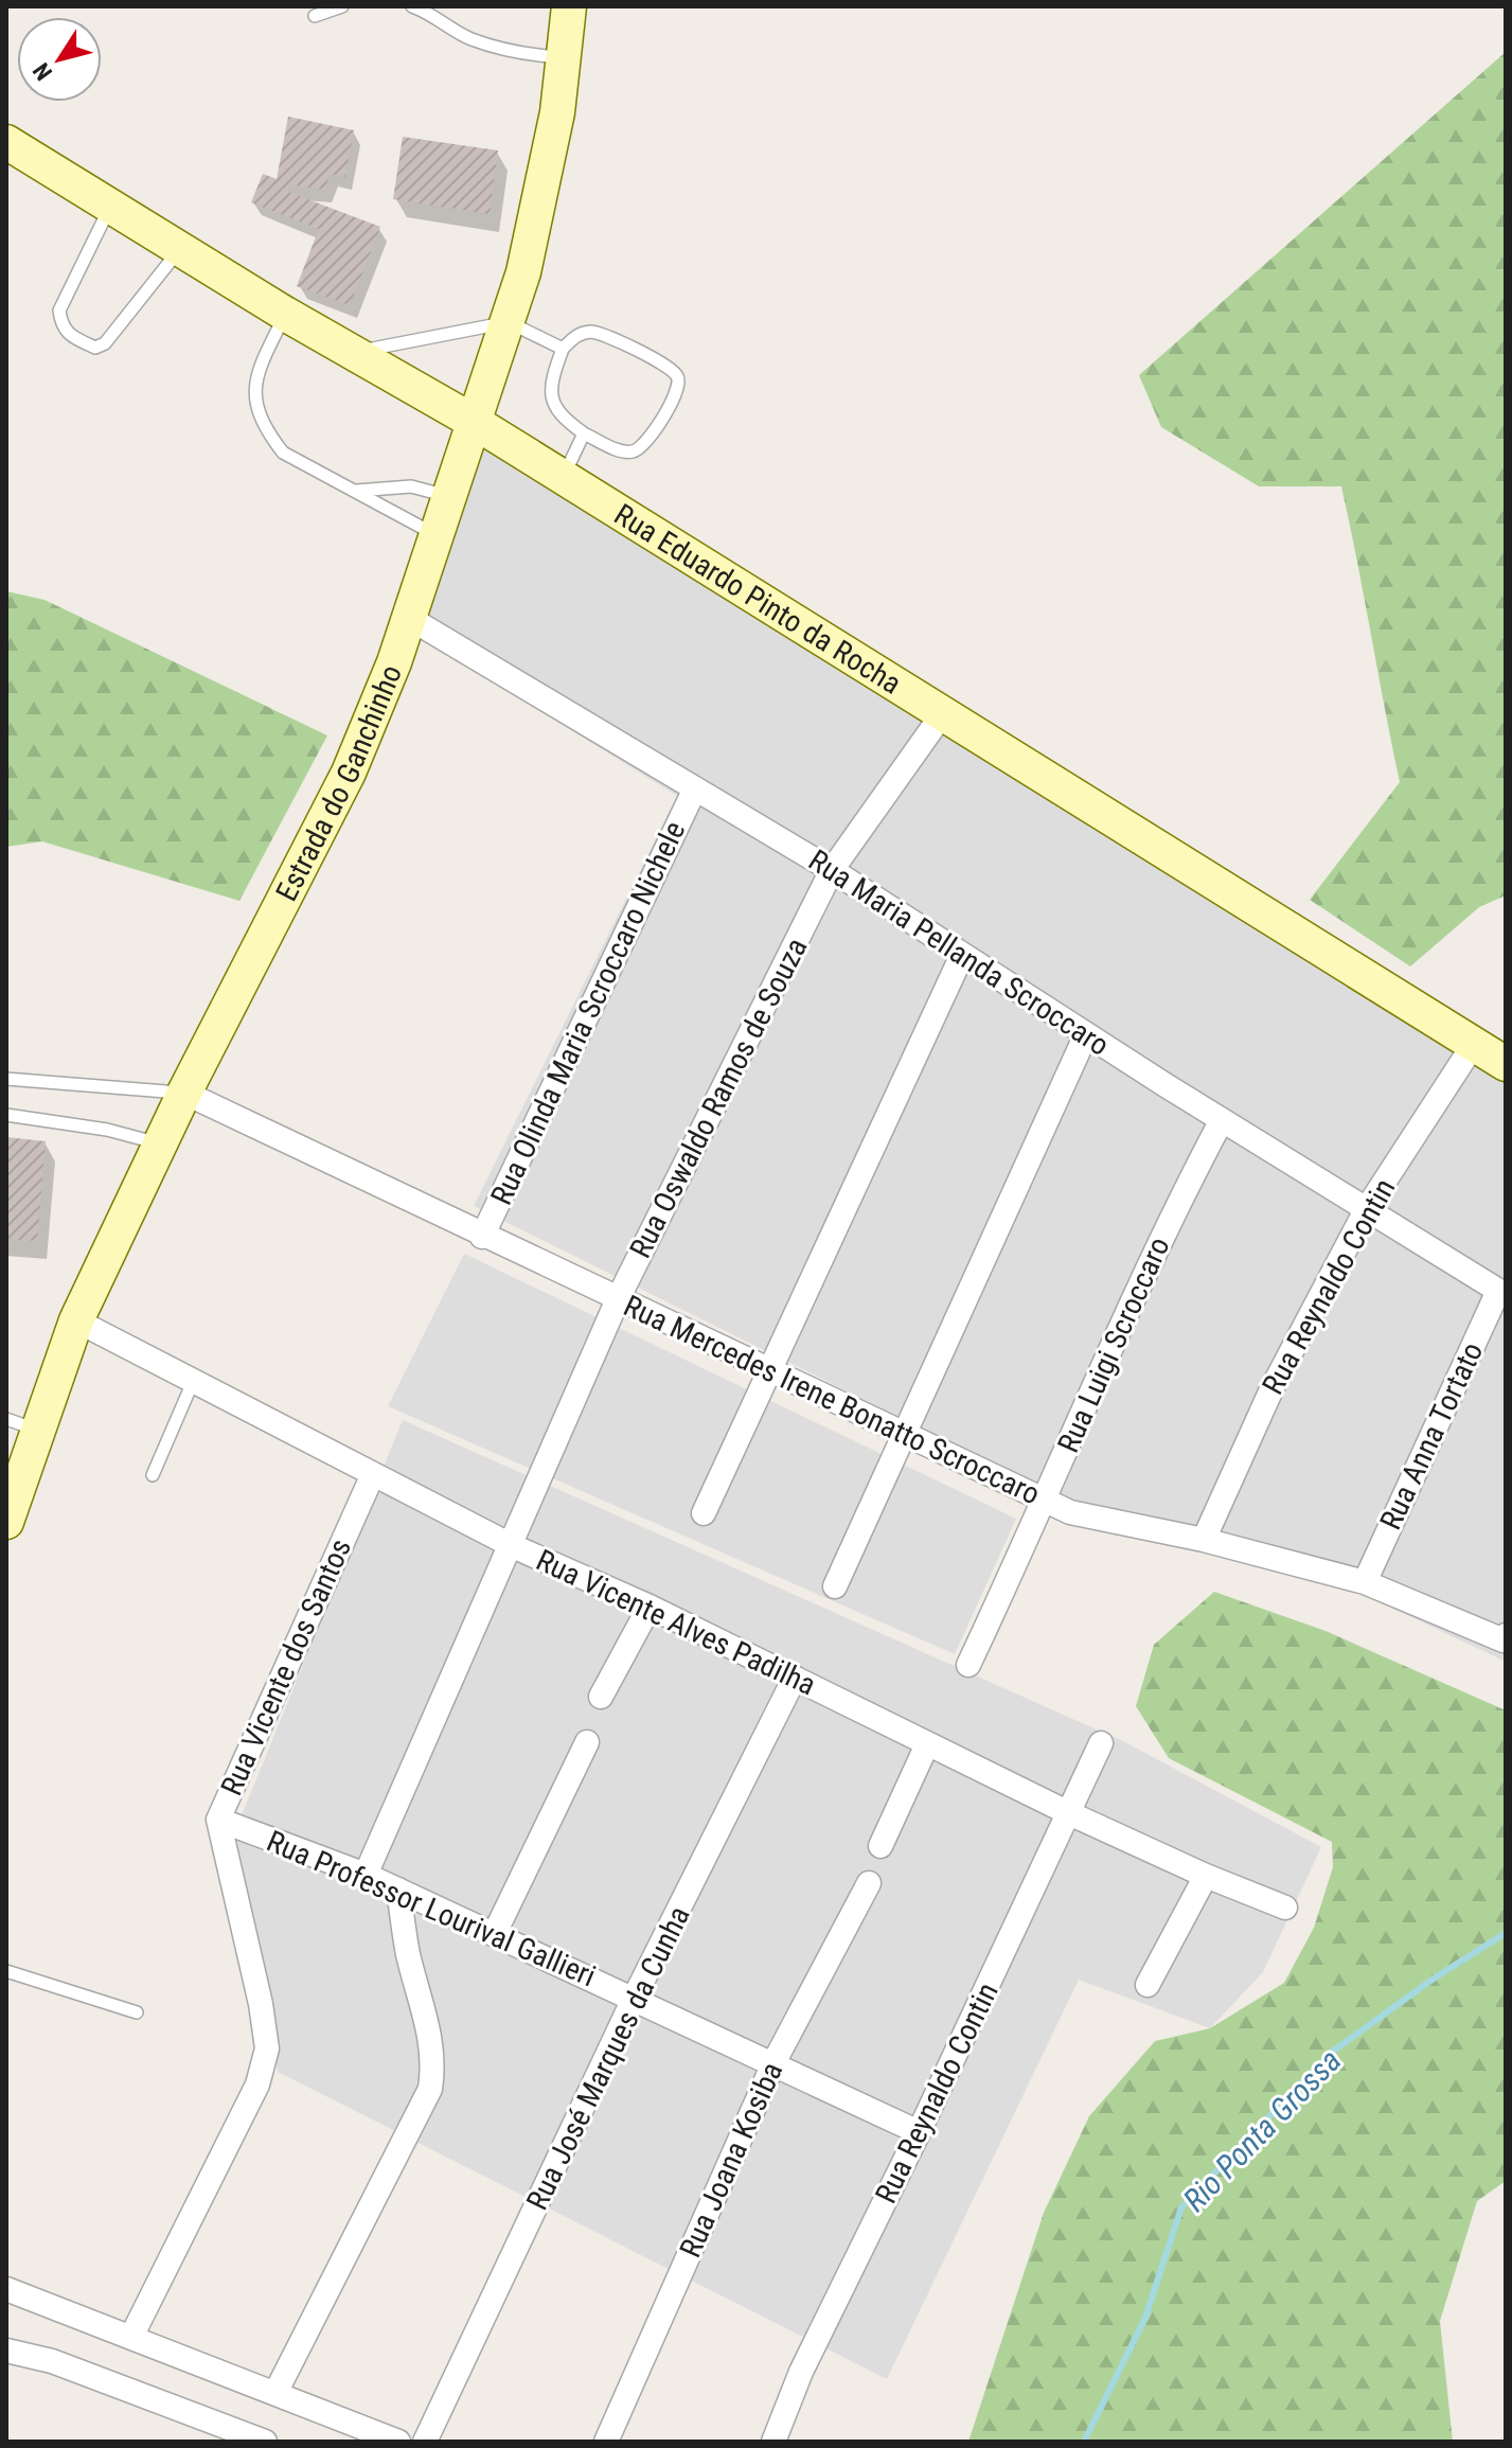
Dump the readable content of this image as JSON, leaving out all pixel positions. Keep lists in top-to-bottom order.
{
  "streets": {
    "main road": ["Rua Eduardo Pinto da Rocha", "Estrada do Ganchinho"],
    "street": [
      "Rua Maria Pellanda Scroccaro",
      "Rua Olinda Maria Scroccaro Nichele",
      "Rua Oswaldo Ramos de Souza",
      "Rua Reynaldo Contin",
      "Rua Luigi Scroccaro",
      "Rua Mercedes Irene Bonatto Scroccaro",
      "Rua Anna Tortato",
      "Rua Vicente Alves Padilha",
      "Rua Vicente dos Santos",
      "Rua Professor Lourival Gallieri",
      "Rua José Marques da Cunha",
      "Rua Joana Kosiba"
    ]
  },
  "crossings": [
    ["Rua Eduardo Pinto da Rocha", "Estrada do Ganchinho"],
    ["Rua Eduardo Pinto da Rocha", "Rua Oswaldo Ramos de Souza"],
    ["Rua Eduardo Pinto da Rocha", "Rua Reynaldo Contin"],
    ["Estrada do Ganchinho", "Rua Maria Pellanda Scroccaro"],
    ["Estrada do Ganchinho", "Rua Mercedes Irene Bonatto Scroccaro"],
    ["Estrada do Ganchinho", "Rua Vicente Alves Padilha"],
    ["Rua Maria Pellanda Scroccaro", "Rua Olinda Maria Scroccaro Nichele"],
    ["Rua Maria Pellanda Scroccaro", "Rua Oswaldo Ramos de Souza"],
    ["Rua Maria Pellanda Scroccaro", "Rua Reynaldo Contin"],
    ["Rua Maria Pellanda Scroccaro", "Rua Luigi Scroccaro"],
    ["Rua Maria Pellanda Scroccaro", "Rua Anna Tortato"],
    ["Rua Olinda Maria Scroccaro Nichele", "Rua Mercedes Irene Bonatto Scroccaro"],
    ["Rua Oswaldo Ramos de Souza", "Rua Mercedes Irene Bonatto Scroccaro"],
    ["Rua Oswaldo Ramos de Souza", "Rua Vicente Alves Padilha"],
    ["Rua Oswaldo Ramos de Souza", "Rua Professor Lourival Gallieri"],
    ["Rua Reynaldo Contin", "Rua Mercedes Irene Bonatto Scroccaro"],
    ["Rua Reynaldo Contin", "Rua Vicente Alves Padilha"],
    ["Rua Reynaldo Contin", "Rua Professor Lourival Gallieri"],
    ["Rua Luigi Scroccaro", "Rua Mercedes Irene Bonatto Scroccaro"],
    ["Rua Mercedes Irene Bonatto Scroccaro", "Rua Anna Tortato"],
    ["Rua Vicente Alves Padilha", "Rua Vicente dos Santos"],
    ["Rua Vicente Alves Padilha", "Rua José Marques da Cunha"],
    ["Rua Vicente dos Santos", "Rua Professor Lourival Gallieri"],
    ["Rua Professor Lourival Gallieri", "Rua José Marques da Cunha"],
    ["Rua Professor Lourival Gallieri", "Rua Joana Kosiba"]
  ],
  "water": ["Rio Ponta Grossa"],
  "north": "bottom left"
}
